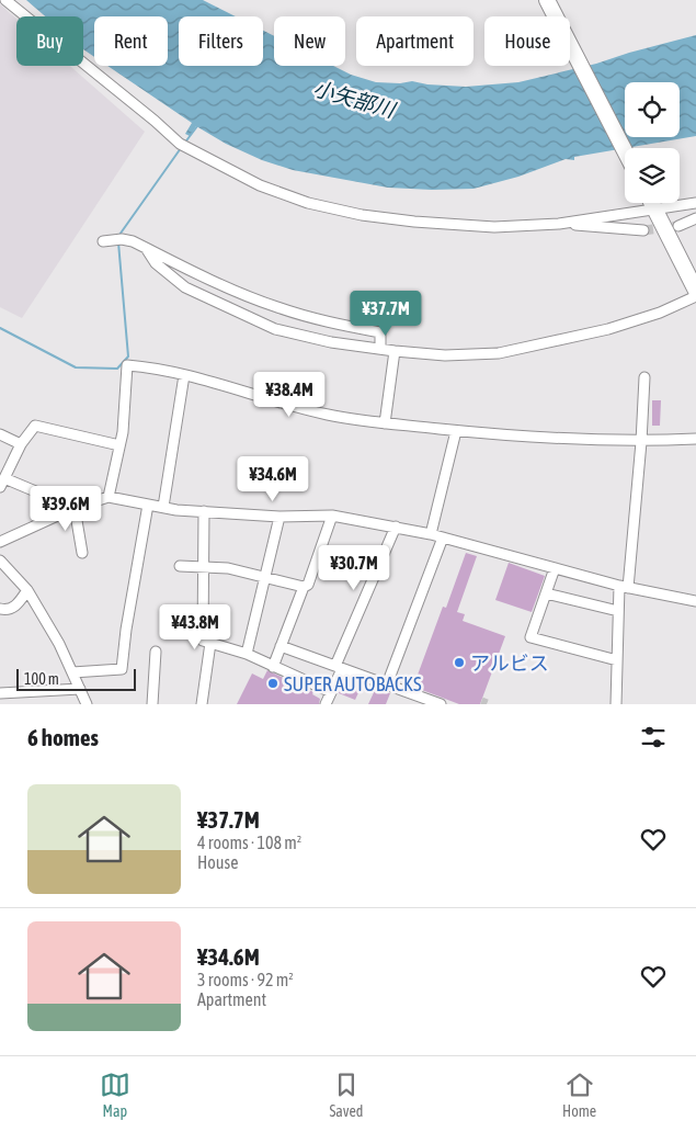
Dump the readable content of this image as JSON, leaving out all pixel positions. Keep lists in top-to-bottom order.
{
  "water": ["小矢部川"],
  "places": ["アルビス", "SUPER AUTOBACKS"],
  "scale_bar": "100 m",
  "page": {
    "chip": [
      "Buy",
      "Rent",
      "Filters",
      "New",
      "Apartment",
      "House"
    ],
    "price": [
      "¥37.7M",
      "¥38.4M",
      "¥34.6M",
      "¥39.6M",
      "¥30.7M",
      "¥43.8M"
    ],
    "scale": "100 m",
    "heading": "6 homes",
    "list": [
      {
        "name": "¥37.7M",
        "note": "4 rooms · 108 m² · House"
      },
      {
        "name": "¥34.6M",
        "note": "3 rooms · 92 m² · Apartment"
      }
    ],
    "tabs": ["Map", "Saved", "Home"]
  }
}
